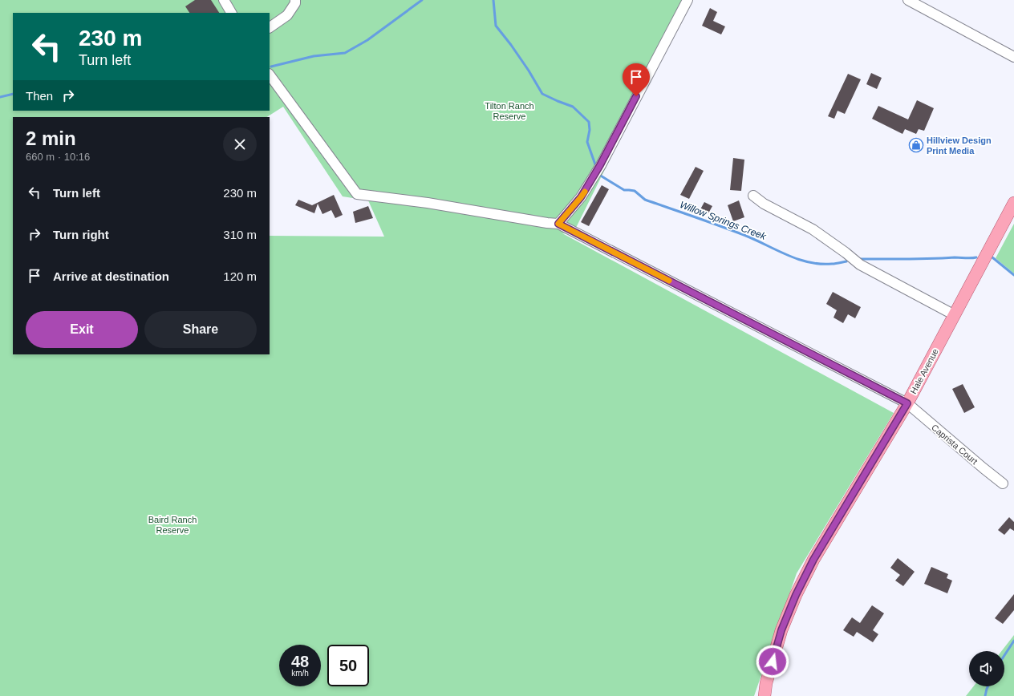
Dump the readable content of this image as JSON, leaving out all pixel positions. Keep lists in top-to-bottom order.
{
  "streets": {
    "main road": ["Hale Avenue"],
    "street": ["Caprista Court"]
  },
  "crossings": [
    ["Hale Avenue", "Caprista Court"]
  ],
  "water": ["Willow Springs Creek"],
  "parks": ["Tilton Ranch Reserve", "Baird Ranch Reserve"],
  "places": {
    "shop": ["Hillview Design Print Media"]
  },
  "page": {
    "turn": ["230 m", "Turn left"],
    "then": "Then",
    "heading": ["2 min", "660 m · 10:16"],
    "list": [
      {
        "name": "Turn left",
        "value": "230 m"
      },
      {
        "name": "Turn right",
        "value": "310 m"
      },
      {
        "name": "Arrive at destination",
        "value": "120 m"
      }
    ],
    "buttons": ["Exit", "Share"],
    "speed": "48 km/h",
    "limit": "50"
  }
}
